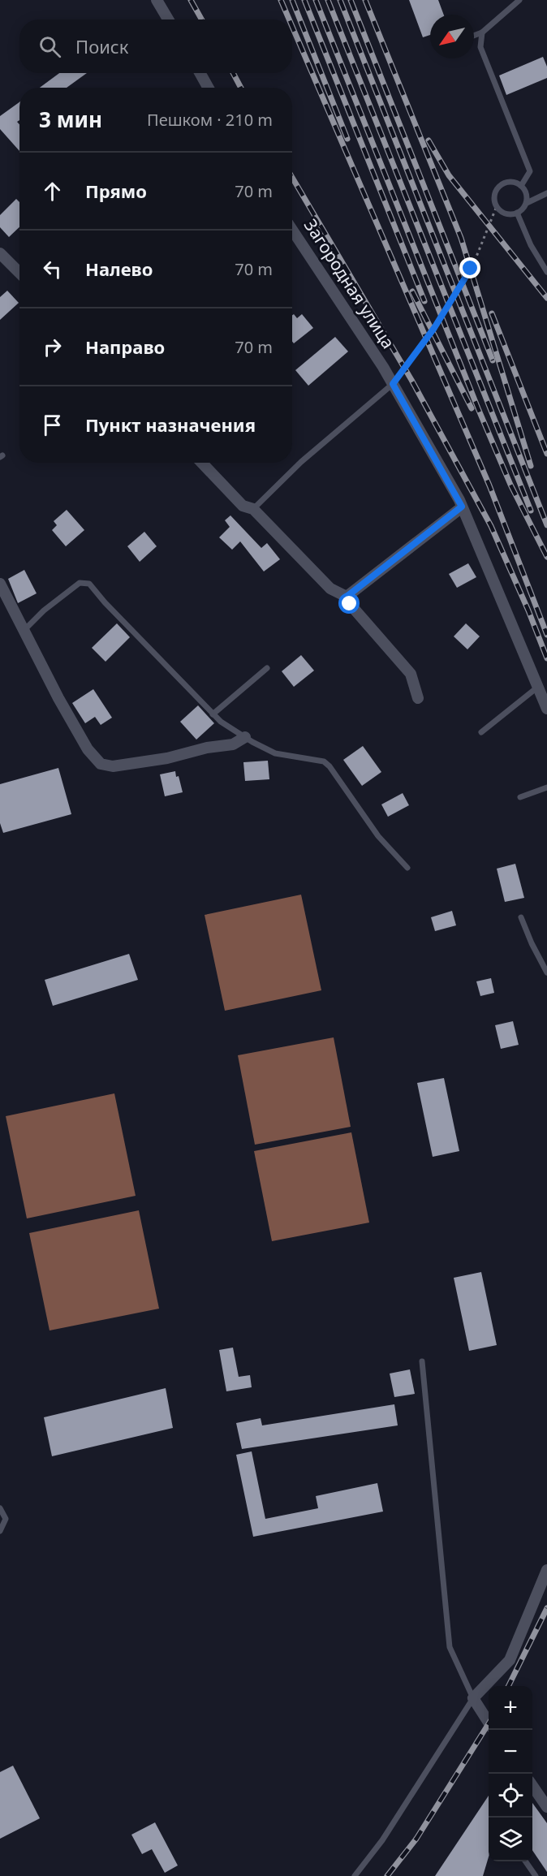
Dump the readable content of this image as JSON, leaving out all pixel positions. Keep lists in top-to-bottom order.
{
  "streets": {
    "street": ["Загородная улица"]
  },
  "north": "bottom left",
  "page": {
    "search": "Поиск",
    "heading": ["3 мин", "Пешком · 210 m"],
    "list": [
      ["Прямо", "70 m"],
      ["Налево", "70 m"],
      ["Направо", "70 m"],
      "Пункт назначения"
    ],
    "map_buttons": ["+", "−"]
  }
}
